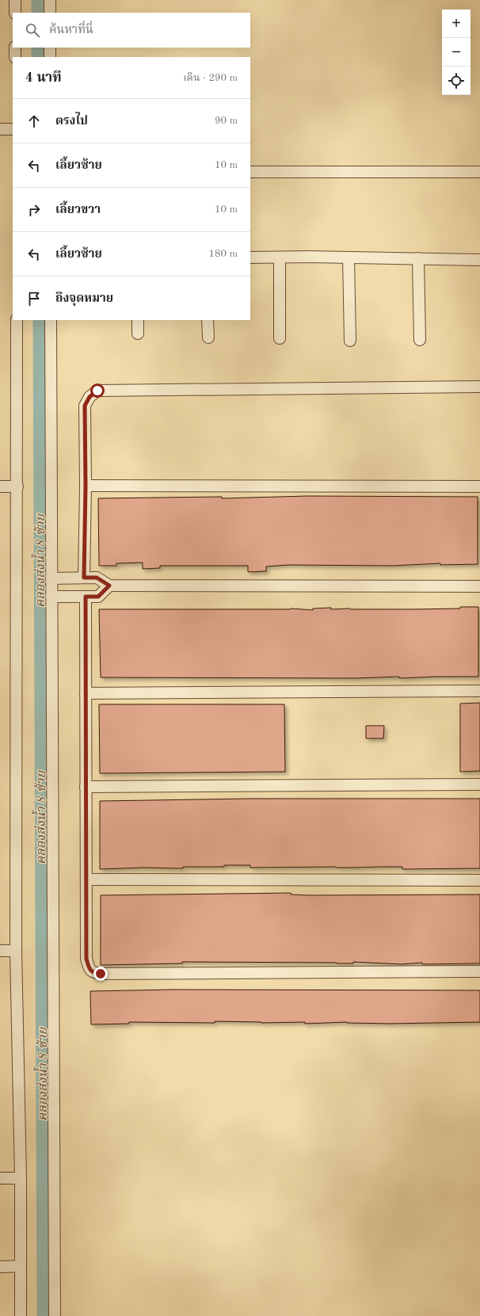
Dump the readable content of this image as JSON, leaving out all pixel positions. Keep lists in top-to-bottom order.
{
  "water": ["คลองส่งน้ำ 8 ซ้าย"],
  "page": {
    "map_buttons": ["+", "−"],
    "search": "ค้นหาที่นี่",
    "heading": ["4 นาที", "เดิน · 290 m"],
    "list": [
      ["ตรงไป", "90 m"],
      ["เลี้ยวซ้าย", "10 m"],
      ["เลี้ยวขวา", "10 m"],
      ["เลี้ยวซ้าย", "180 m"],
      "ถึงจุดหมาย"
    ]
  }
}
